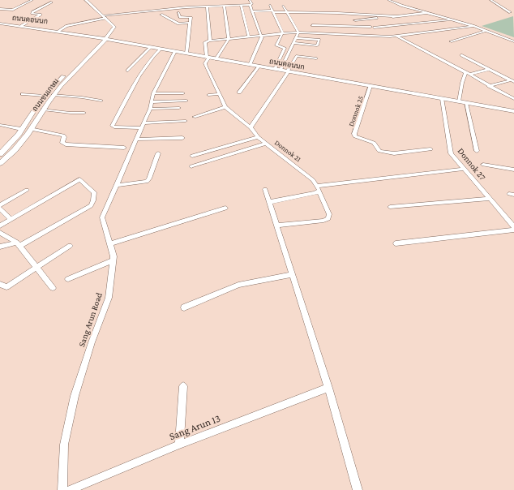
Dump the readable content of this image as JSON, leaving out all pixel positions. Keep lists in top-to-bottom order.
{
  "streets": {
    "main road": ["ถนนดอนนก", "ถนนชนเกษม"],
    "street": [
      "Donnok 25",
      "Donnok 21",
      "Donnok 27",
      "Sang Arun Road",
      "Sang Arun 13"
    ]
  },
  "crossings": [
    ["ถนนดอนนก", "ถนนชนเกษม"],
    ["ถนนดอนนก", "Donnok 25"],
    ["ถนนดอนนก", "Donnok 21"],
    ["ถนนดอนนก", "Donnok 27"],
    ["ถนนดอนนก", "Sang Arun Road"]
  ]
}
